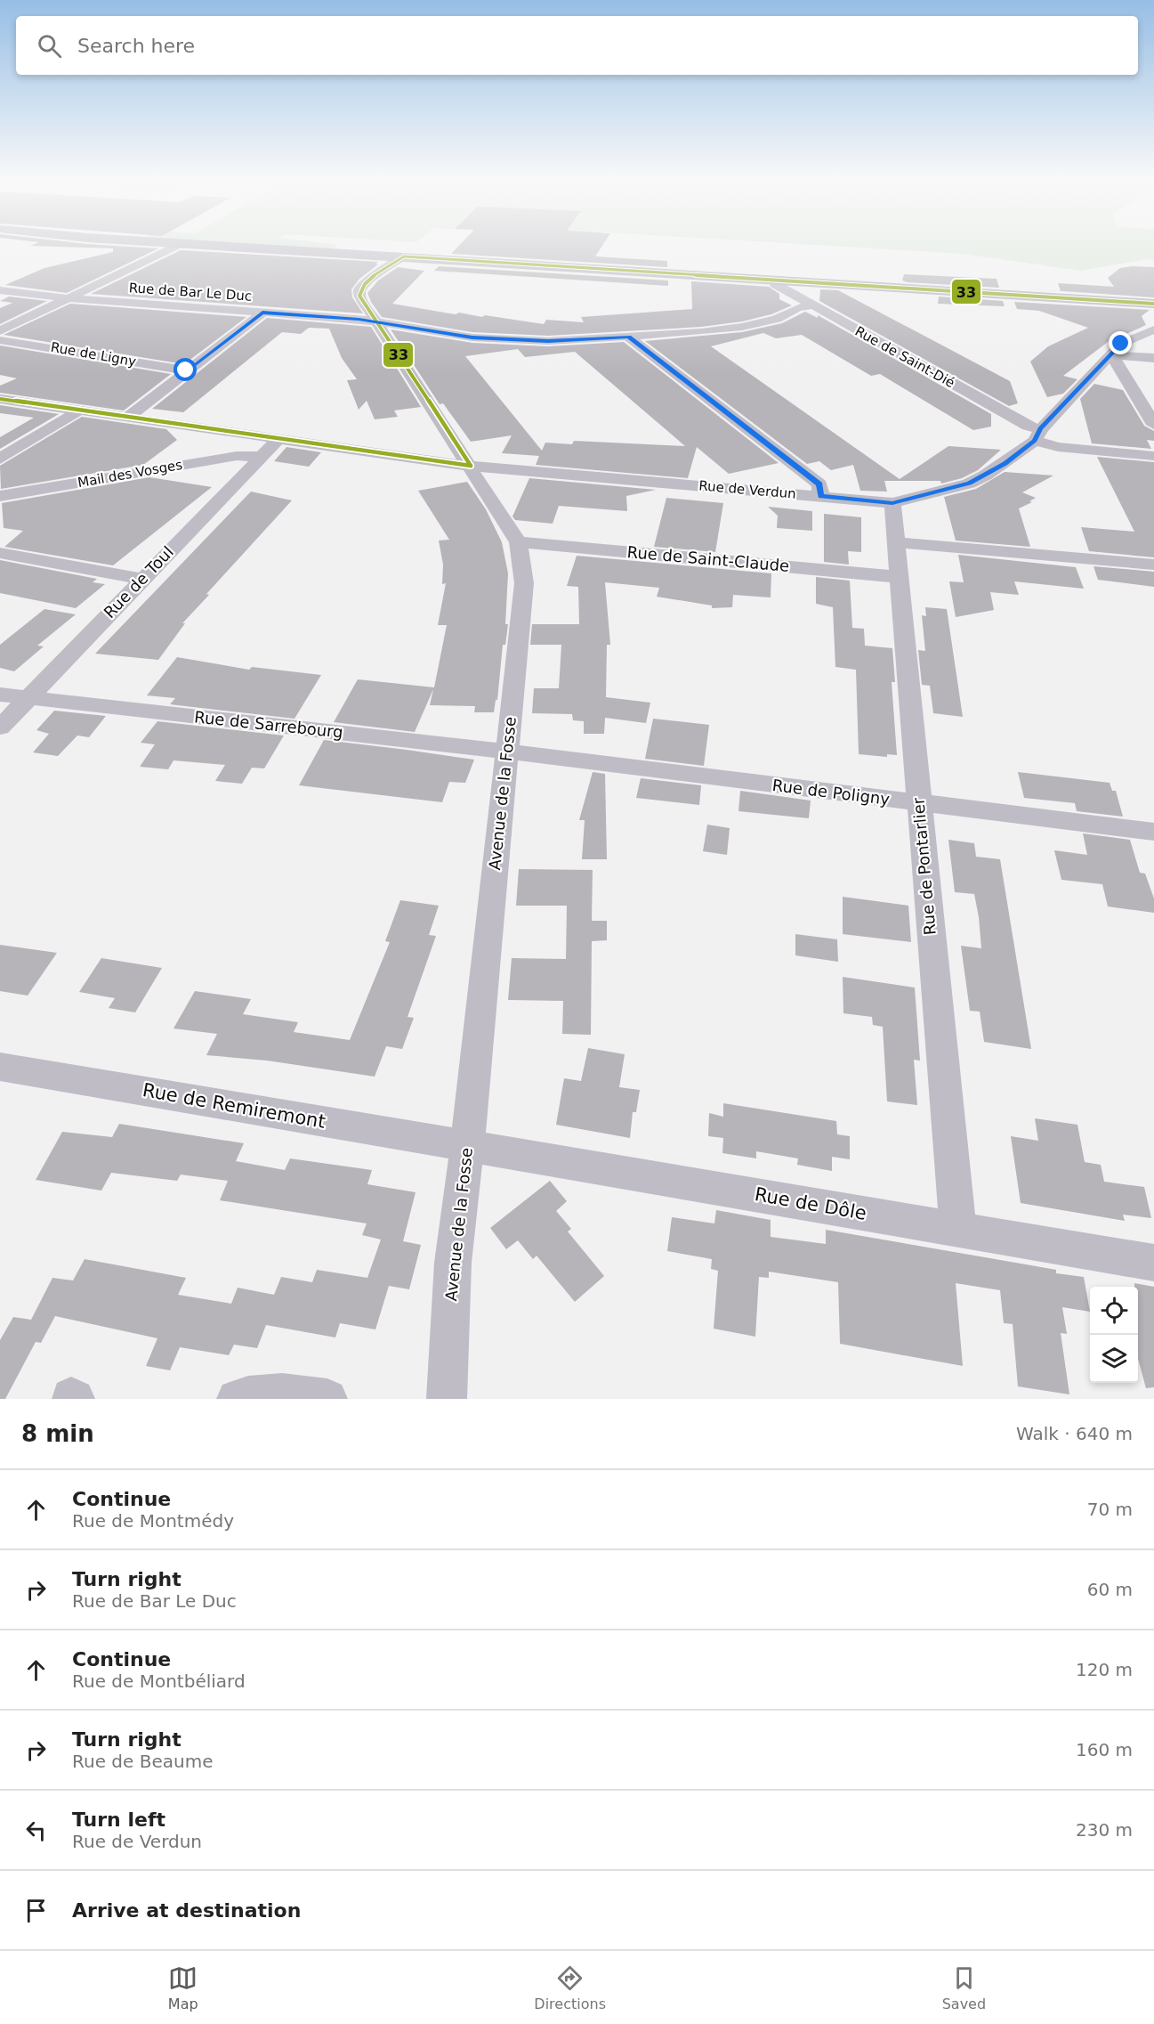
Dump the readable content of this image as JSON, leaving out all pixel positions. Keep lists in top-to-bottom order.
{
  "streets": {
    "street": [
      "Rue de Bar Le Duc",
      "Rue de Ligny",
      "Rue de Saint-Dié",
      "Mail des Vosges",
      "Rue de Verdun",
      "Rue de Saint-Claude",
      "Rue de Toul",
      "Rue de Sarrebourg",
      "Rue de Poligny",
      "Avenue de la Fosse",
      "Rue de Pontarlier",
      "Rue de Remiremont",
      "Rue de Dôle"
    ]
  },
  "crossings": [
    ["Rue de Bar Le Duc", "Rue de Saint-Dié"],
    ["Rue de Bar Le Duc", "Avenue de la Fosse"],
    ["Rue de Saint-Dié", "Rue de Verdun"],
    ["Mail des Vosges", "Rue de Toul"],
    ["Rue de Verdun", "Rue de Toul"],
    ["Rue de Verdun", "Avenue de la Fosse"],
    ["Rue de Verdun", "Rue de Pontarlier"],
    ["Rue de Saint-Claude", "Avenue de la Fosse"],
    ["Rue de Saint-Claude", "Rue de Pontarlier"],
    ["Rue de Toul", "Rue de Sarrebourg"],
    ["Rue de Sarrebourg", "Rue de Poligny"],
    ["Rue de Sarrebourg", "Avenue de la Fosse"],
    ["Rue de Poligny", "Avenue de la Fosse"],
    ["Rue de Poligny", "Rue de Pontarlier"],
    ["Avenue de la Fosse", "Rue de Remiremont"],
    ["Avenue de la Fosse", "Rue de Dôle"],
    ["Rue de Pontarlier", "Rue de Dôle"],
    ["Rue de Remiremont", "Rue de Dôle"]
  ],
  "lines": ["transit line 33"],
  "page": {
    "search": "Search here",
    "heading": ["8 min", "Walk · 640 m"],
    "list": [
      ["Continue", "Rue de Montmédy", "70 m"],
      ["Turn right", "Rue de Bar Le Duc", "60 m"],
      ["Continue", "Rue de Montbéliard", "120 m"],
      ["Turn right", "Rue de Beaume", "160 m"],
      ["Turn left", "Rue de Verdun", "230 m"],
      "Arrive at destination"
    ],
    "nav": ["Map", "Directions", "Saved"]
  }
}
